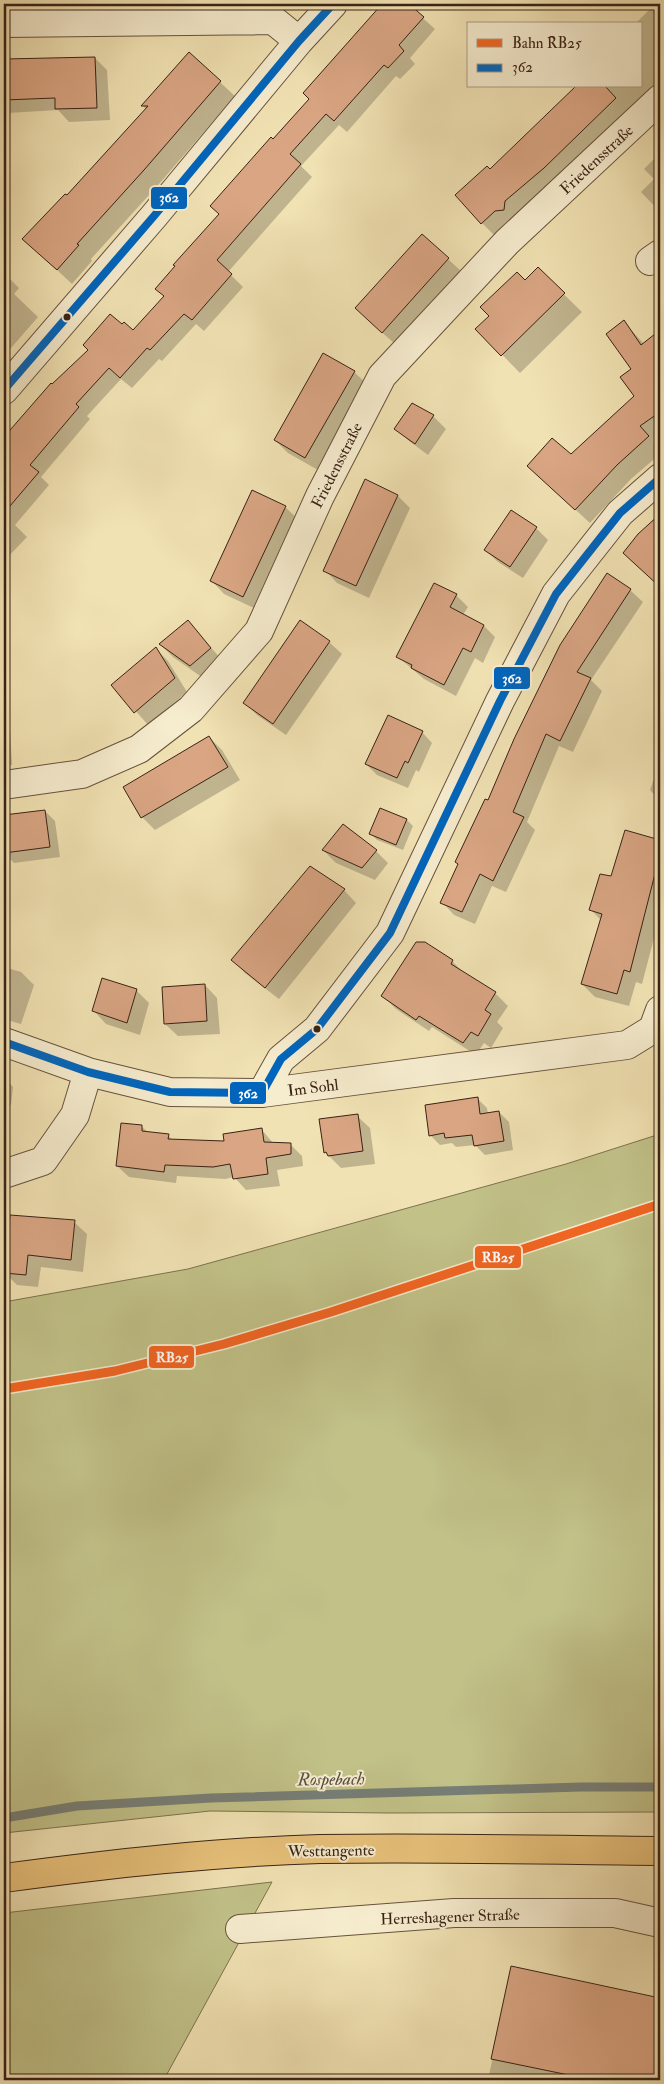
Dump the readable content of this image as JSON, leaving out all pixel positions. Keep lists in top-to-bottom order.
{
  "streets": {
    "main road": ["Westtangente"],
    "street": ["Friedensstraße", "Im Sohl", "Herreshagener Straße"]
  },
  "water": ["Rospebach"],
  "lines": ["transit line 362", "rail line RB25"],
  "legend": ["Bahn RB25", "362"]
}
